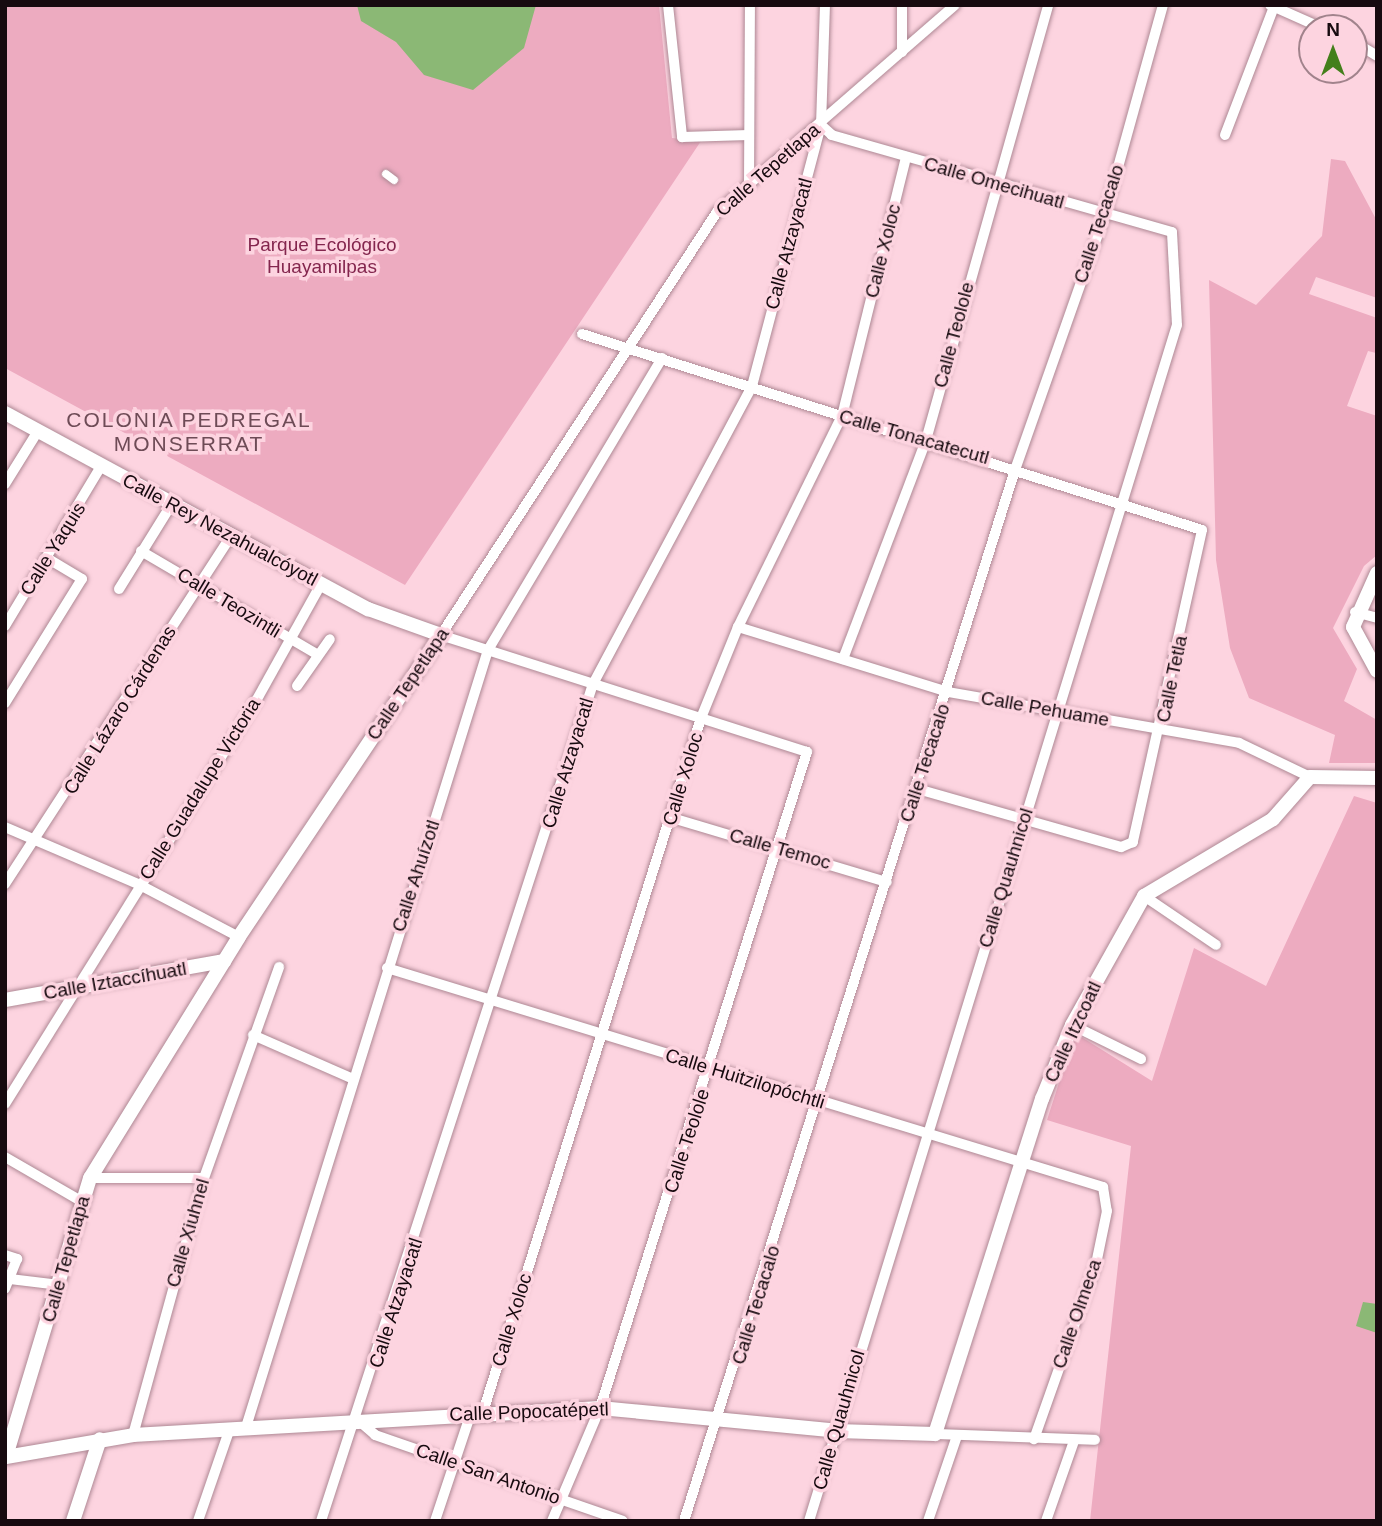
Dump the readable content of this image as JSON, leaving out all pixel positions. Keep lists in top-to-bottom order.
{
  "streets": {
    "street": [
      "Calle Tepetlapa",
      "Calle Omecihuatl",
      "Calle Tecacalo",
      "Calle Atzayacatl",
      "Calle Xoloc",
      "Calle Teolole",
      "Calle Tonacatecutl",
      "Calle Rey Nezahualcóyotl",
      "Calle Yaquis",
      "Calle Teozintli",
      "Calle Tetla",
      "Calle Pehuame",
      "Calle Lázaro Cárdenas",
      "Calle Guadalupe Victoria",
      "Calle Temoc",
      "Calle Ahuízotl",
      "Calle Quauhnicol",
      "Calle Iztaccíhuatl",
      "Calle Itzcoatl",
      "Calle Huitzilopóchtli",
      "Calle Xiuhnel",
      "Calle Olmeca",
      "Calle Popocatépetl",
      "Calle San Antonio"
    ]
  },
  "crossings": [
    ["Calle Tepetlapa", "Calle Omecihuatl"],
    ["Calle Tepetlapa", "Calle Atzayacatl"],
    ["Calle Tepetlapa", "Calle Tonacatecutl"],
    ["Calle Tepetlapa", "Calle Rey Nezahualcóyotl"],
    ["Calle Tepetlapa", "Calle Iztaccíhuatl"],
    ["Calle Tepetlapa", "Calle Popocatépetl"],
    ["Calle Omecihuatl", "Calle Tecacalo"],
    ["Calle Omecihuatl", "Calle Atzayacatl"],
    ["Calle Omecihuatl", "Calle Xoloc"],
    ["Calle Omecihuatl", "Calle Teolole"],
    ["Calle Omecihuatl", "Calle Quauhnicol"],
    ["Calle Tecacalo", "Calle Tonacatecutl"],
    ["Calle Tecacalo", "Calle Pehuame"],
    ["Calle Tecacalo", "Calle Temoc"],
    ["Calle Tecacalo", "Calle Huitzilopóchtli"],
    ["Calle Tecacalo", "Calle Popocatépetl"],
    ["Calle Atzayacatl", "Calle Tonacatecutl"],
    ["Calle Atzayacatl", "Calle Huitzilopóchtli"],
    ["Calle Atzayacatl", "Calle Popocatépetl"],
    ["Calle Atzayacatl", "Calle San Antonio"],
    ["Calle Xoloc", "Calle Teolole"],
    ["Calle Xoloc", "Calle Tonacatecutl"],
    ["Calle Xoloc", "Calle Pehuame"],
    ["Calle Xoloc", "Calle Temoc"],
    ["Calle Xoloc", "Calle Huitzilopóchtli"],
    ["Calle Xoloc", "Calle Popocatépetl"],
    ["Calle Xoloc", "Calle San Antonio"],
    ["Calle Teolole", "Calle Tonacatecutl"],
    ["Calle Teolole", "Calle Pehuame"],
    ["Calle Teolole", "Calle Temoc"],
    ["Calle Teolole", "Calle Huitzilopóchtli"],
    ["Calle Teolole", "Calle Popocatépetl"],
    ["Calle Teolole", "Calle San Antonio"],
    ["Calle Tonacatecutl", "Calle Tetla"],
    ["Calle Tonacatecutl", "Calle Ahuízotl"],
    ["Calle Tonacatecutl", "Calle Quauhnicol"],
    ["Calle Rey Nezahualcóyotl", "Calle Yaquis"],
    ["Calle Rey Nezahualcóyotl", "Calle Lázaro Cárdenas"],
    ["Calle Rey Nezahualcóyotl", "Calle Guadalupe Victoria"],
    ["Calle Teozintli", "Calle Lázaro Cárdenas"],
    ["Calle Teozintli", "Calle Guadalupe Victoria"],
    ["Calle Tetla", "Calle Pehuame"],
    ["Calle Tetla", "Calle Quauhnicol"],
    ["Calle Pehuame", "Calle Quauhnicol"],
    ["Calle Pehuame", "Calle Itzcoatl"],
    ["Calle Guadalupe Victoria", "Calle Iztaccíhuatl"],
    ["Calle Ahuízotl", "Calle Huitzilopóchtli"],
    ["Calle Ahuízotl", "Calle Popocatépetl"],
    ["Calle Quauhnicol", "Calle Huitzilopóchtli"],
    ["Calle Quauhnicol", "Calle Popocatépetl"],
    ["Calle Itzcoatl", "Calle Huitzilopóchtli"],
    ["Calle Itzcoatl", "Calle Popocatépetl"],
    ["Calle Huitzilopóchtli", "Calle Olmeca"],
    ["Calle Xiuhnel", "Calle Popocatépetl"],
    ["Calle Olmeca", "Calle Popocatépetl"],
    ["Calle Popocatépetl", "Calle San Antonio"]
  ],
  "districts": ["COLONIA PEDREGAL MONSERRAT"],
  "parks": ["Parque Ecológico Huayamilpas"],
  "north": "top"
}
